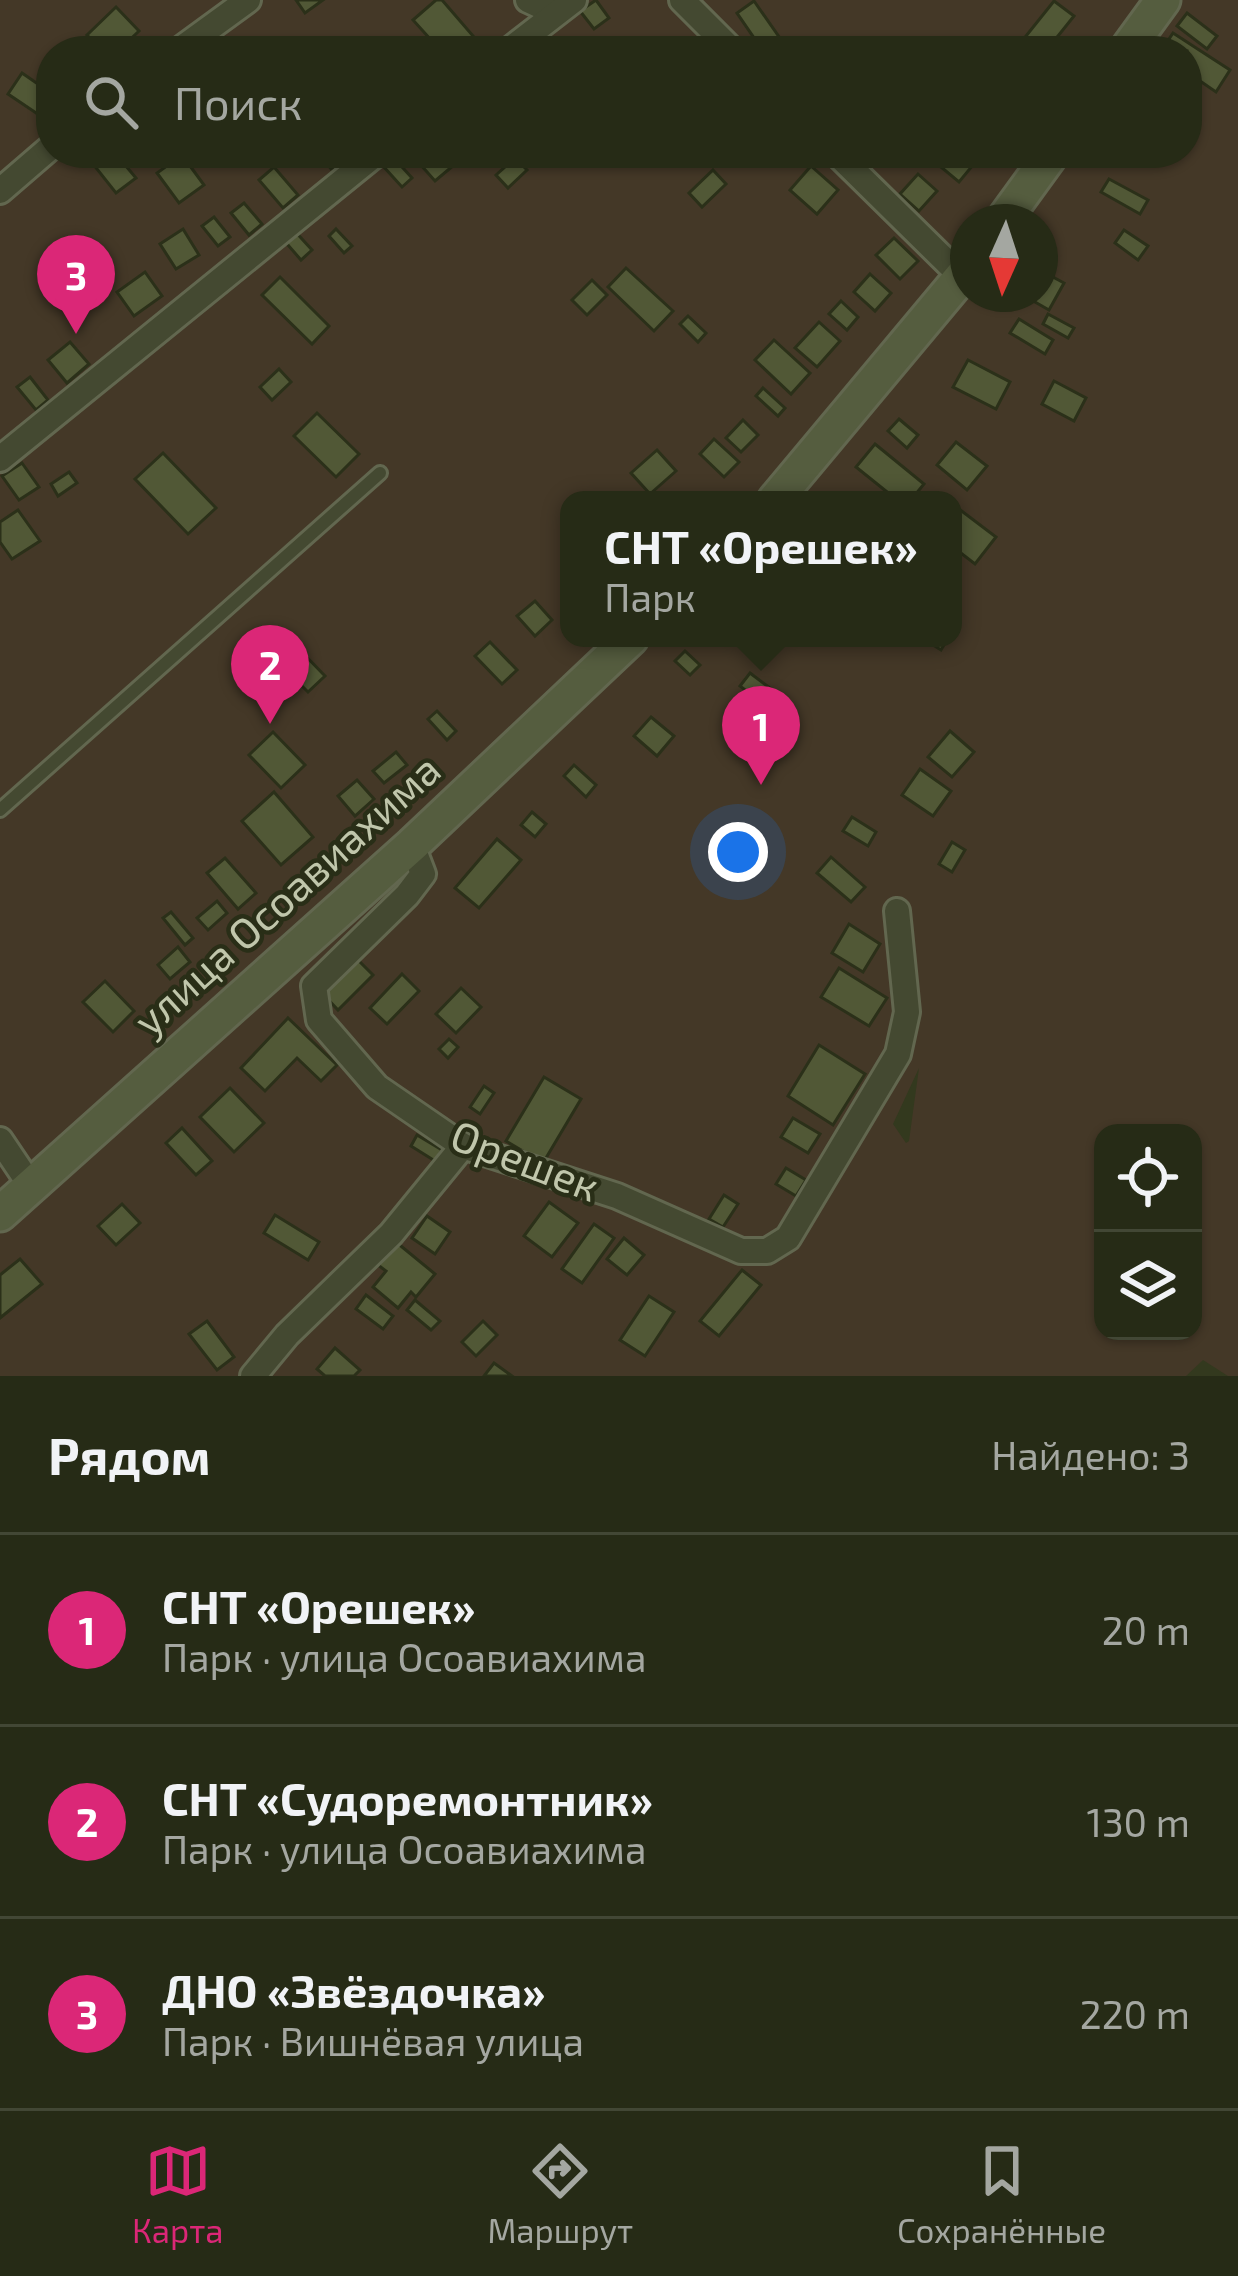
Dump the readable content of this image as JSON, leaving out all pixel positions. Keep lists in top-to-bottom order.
{
  "streets": {
    "street": ["улица Осоавиахима", "Орешек"]
  },
  "crossings": [
    ["улица Осоавиахима", "Орешек"]
  ],
  "north": "bottom",
  "page": {
    "search": "Поиск",
    "pins": ["3", "2", "1"],
    "popup": ["СНТ «Орешек»", "Парк"],
    "heading": ["Рядом", "Найдено: 3"],
    "list": [
      {
        "mark": "1",
        "name": "СНТ «Орешек»",
        "note": "Парк · улица Осоавиахима",
        "value": "20 m"
      },
      {
        "mark": "2",
        "name": "СНТ «Судоремонтник»",
        "note": "Парк · улица Осоавиахима",
        "value": "130 m"
      },
      {
        "mark": "3",
        "name": "ДНО «Звёздочка»",
        "note": "Парк · Вишнёвая улица",
        "value": "220 m"
      }
    ],
    "nav": ["Карта", "Маршрут", "Сохранённые"]
  }
}
